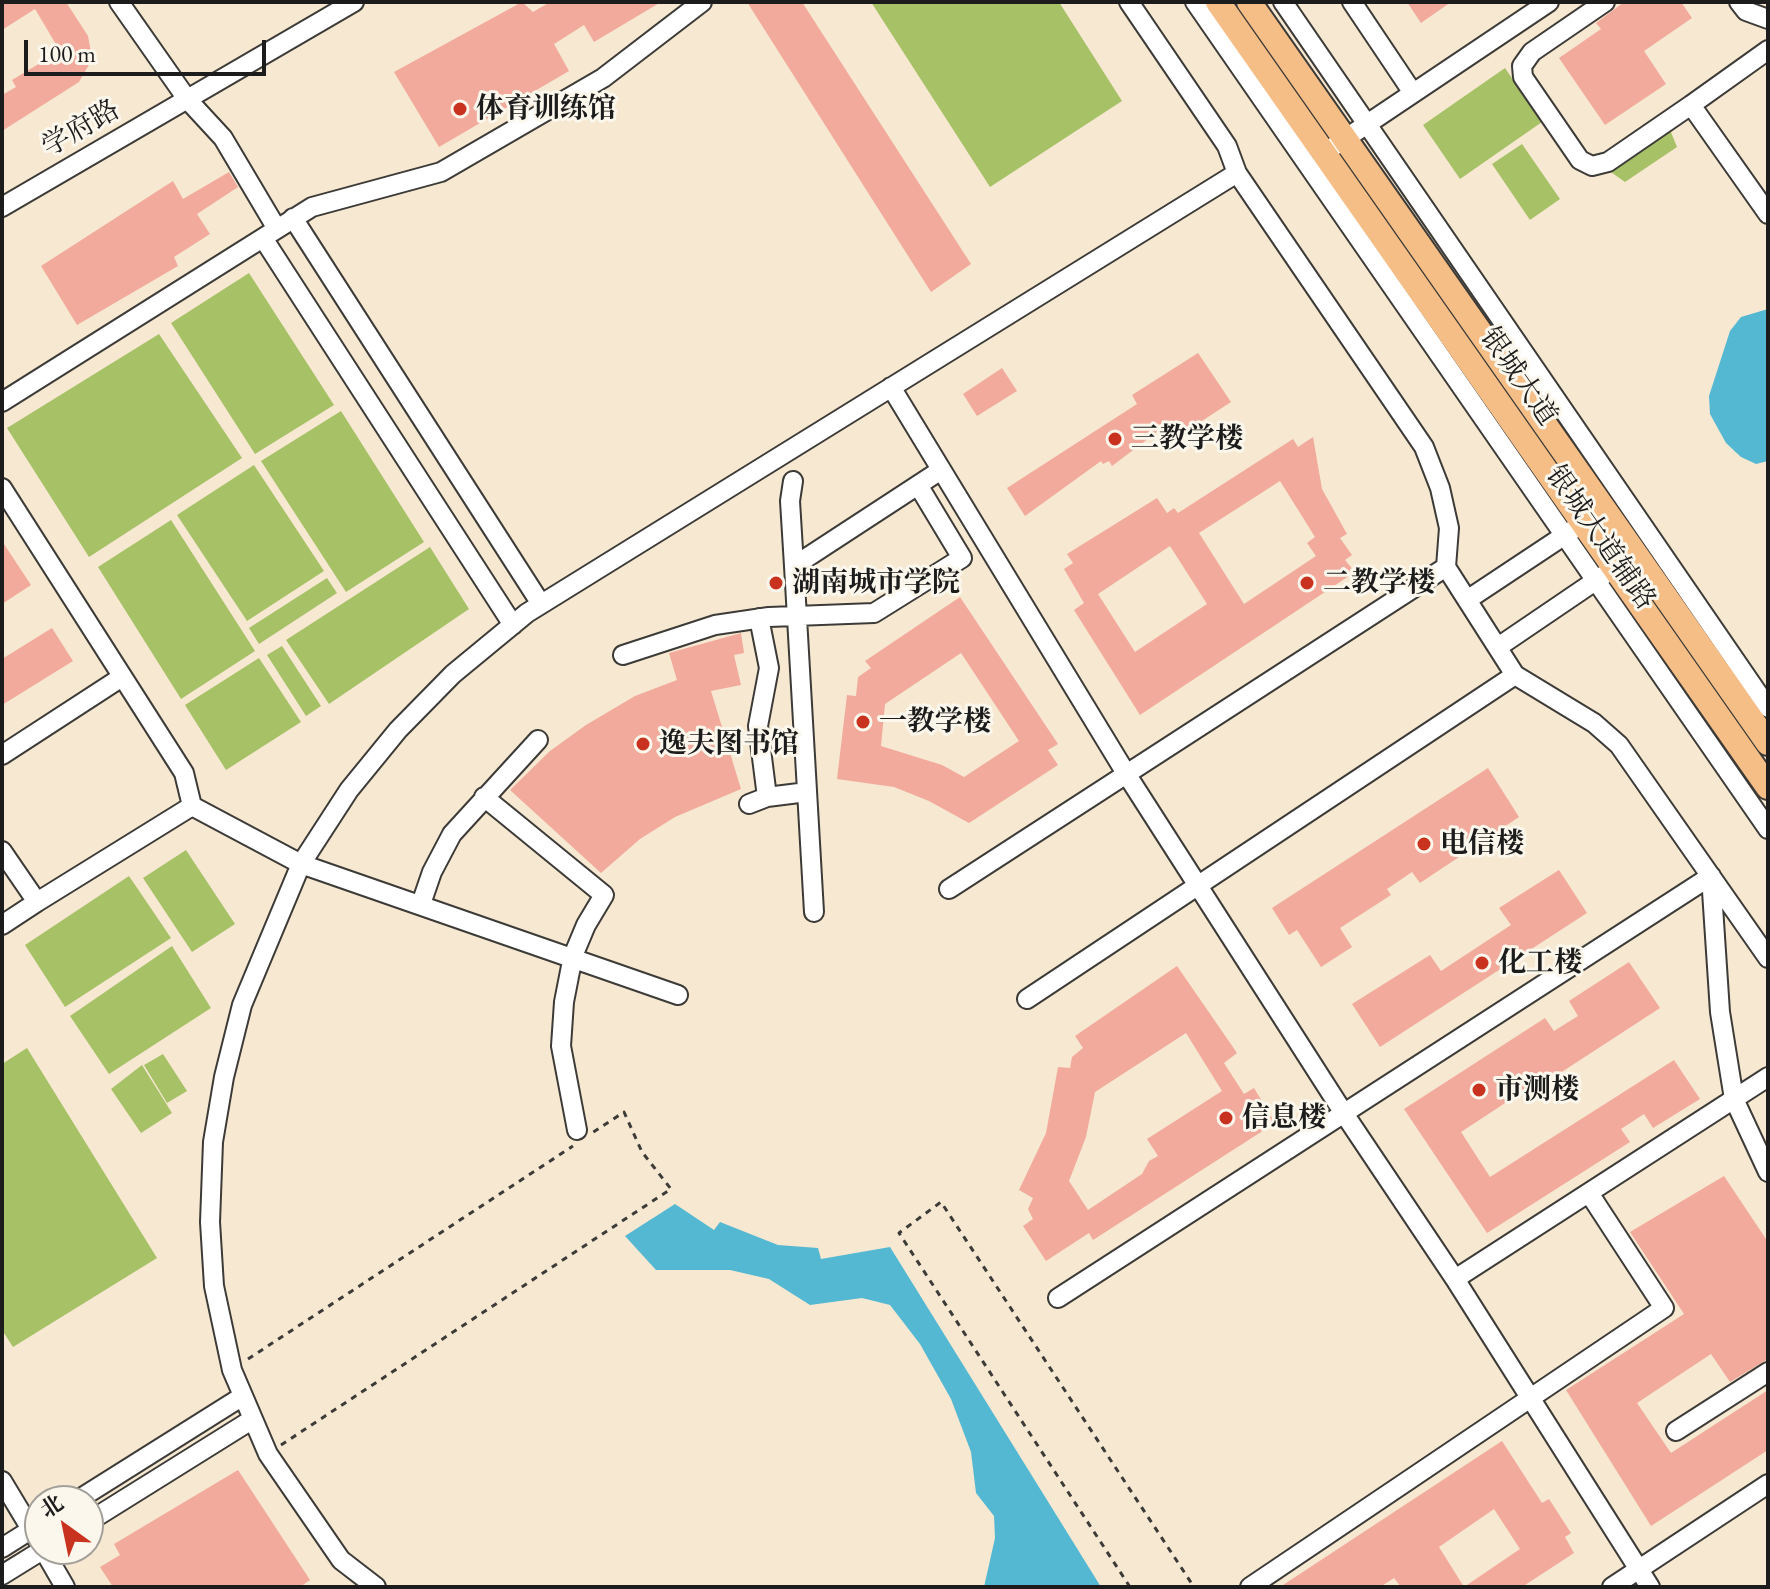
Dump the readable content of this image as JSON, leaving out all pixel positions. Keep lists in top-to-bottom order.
{
  "streets": {
    "main road": ["银城大道"],
    "street": ["学府路", "银城大道辅路"]
  },
  "places": [
    "体育训练馆",
    "三教学楼",
    "湖南城市学院",
    "二教学楼",
    "一教学楼",
    "逸夫图书馆",
    "电信楼",
    "化工楼",
    "市测楼",
    "信息楼"
  ],
  "scale_bar": "100 m",
  "north": "top left"
}
